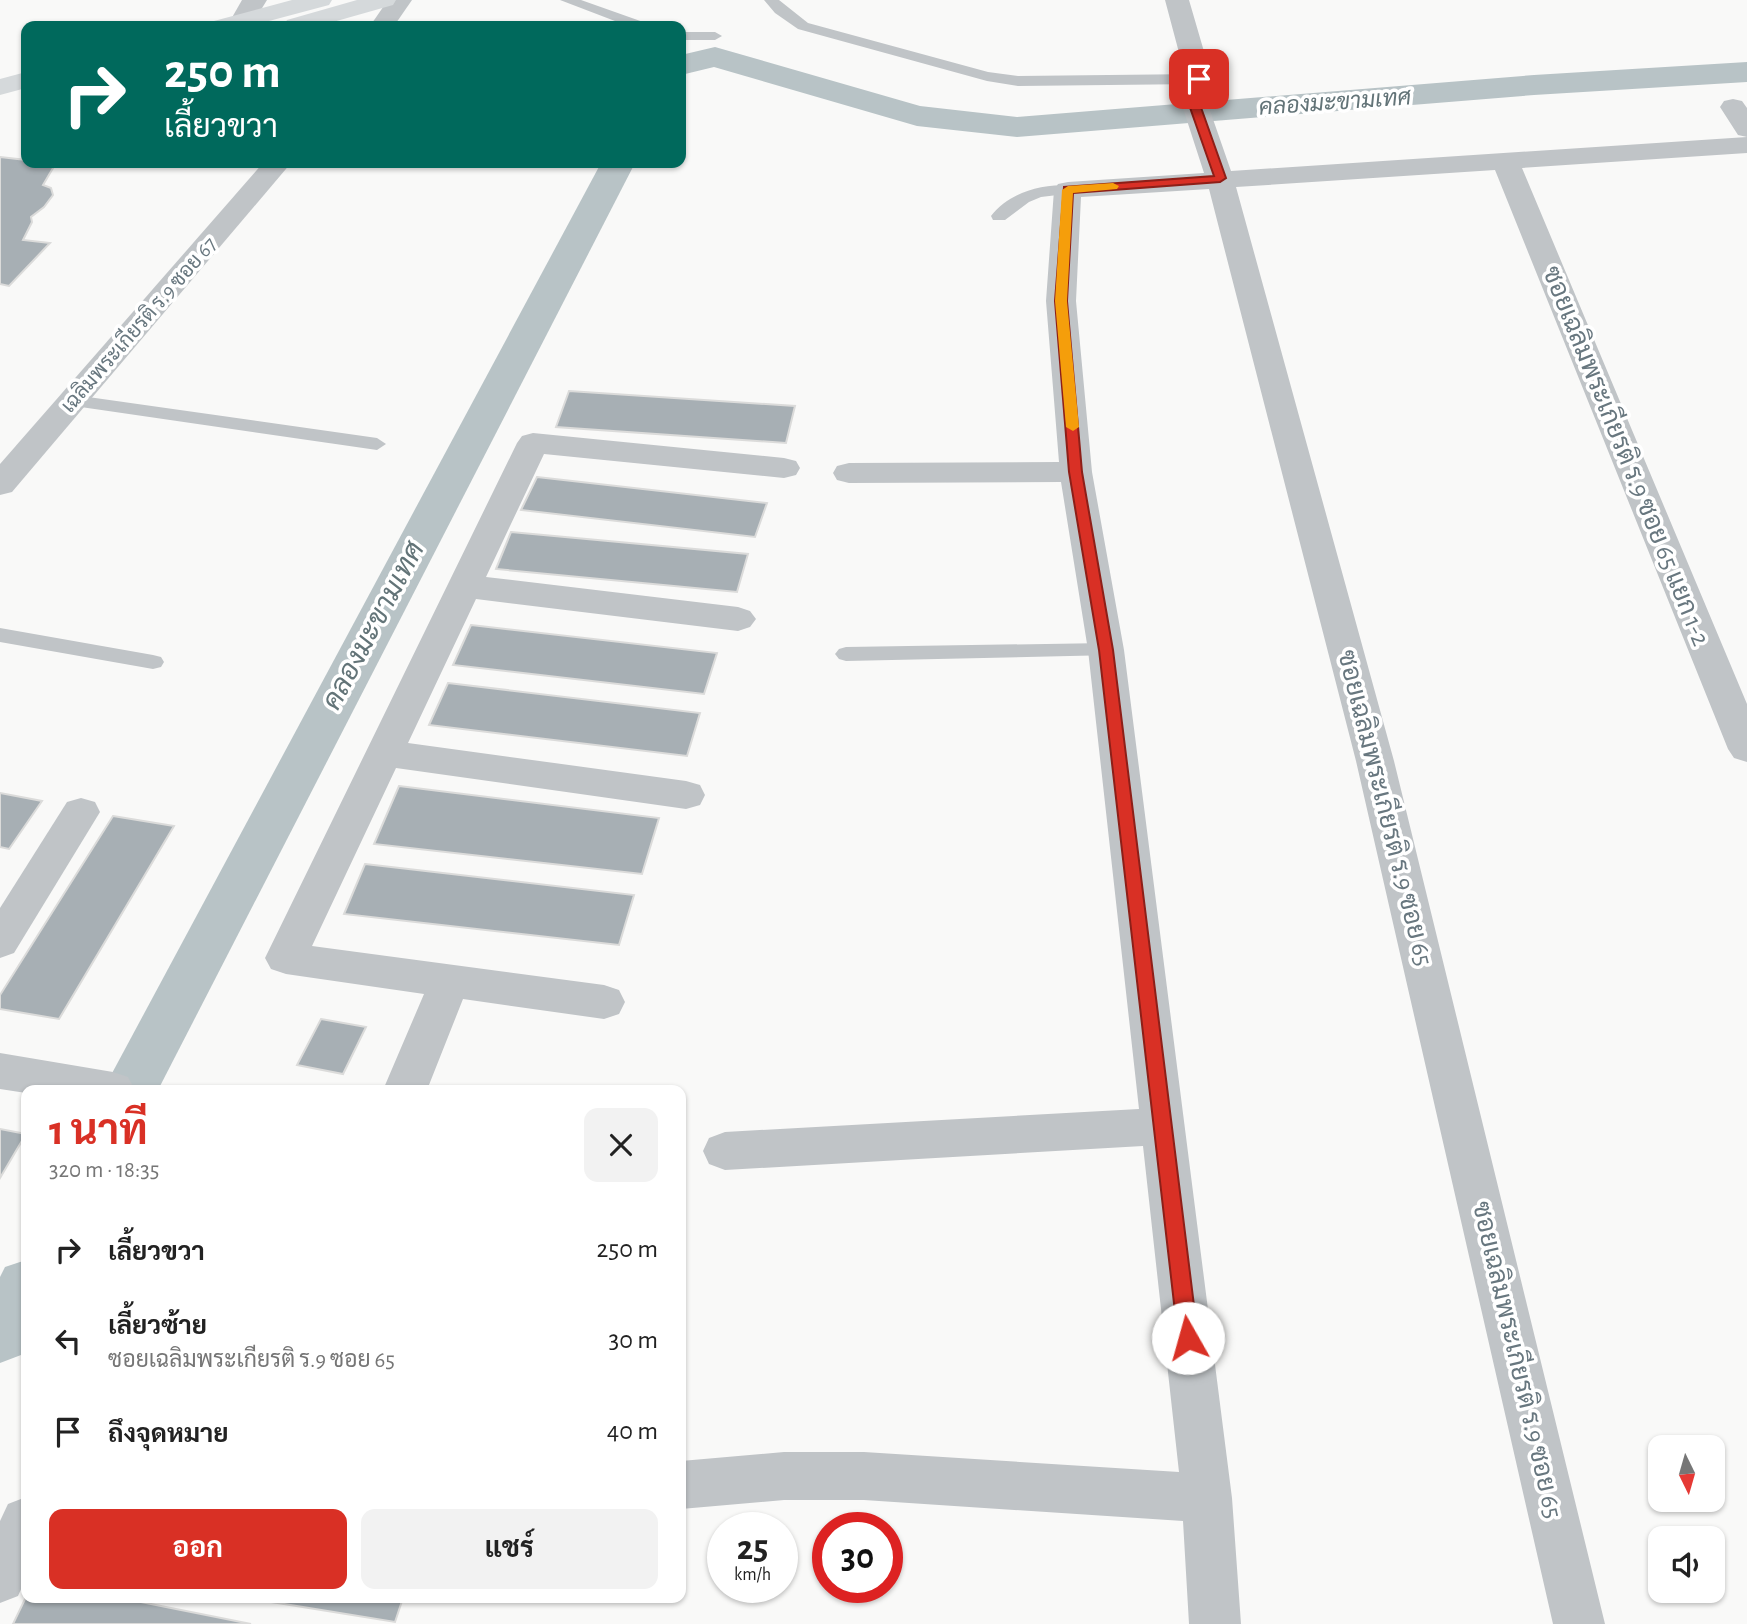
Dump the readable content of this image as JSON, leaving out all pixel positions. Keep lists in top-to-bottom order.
{
  "streets": {
    "street": ["เฉลิมพระเกียรติ ร.9 ซอย 67", "ซอยเฉลิมพระเกียรติ ร.9 ซอย 65 แยก 1-2", "ซอยเฉลิมพระเกียรติ ร.9 ซอย 65"]
  },
  "water": ["คลองมะขามเทศ"],
  "north": "bottom",
  "page": {
    "turn": ["250 m", "เลี้ยวขวา"],
    "heading": ["1 นาที", "320 m · 18:35"],
    "list": [
      {
        "name": "เลี้ยวขวา",
        "value": "250 m"
      },
      {
        "name": "เลี้ยวซ้าย",
        "note": "ซอยเฉลิมพระเกียรติ ร.9 ซอย 65",
        "value": "30 m"
      },
      {
        "name": "ถึงจุดหมาย",
        "value": "40 m"
      }
    ],
    "buttons": ["ออก", "แชร์"],
    "speed": "25 km/h",
    "limit": "30"
  }
}
